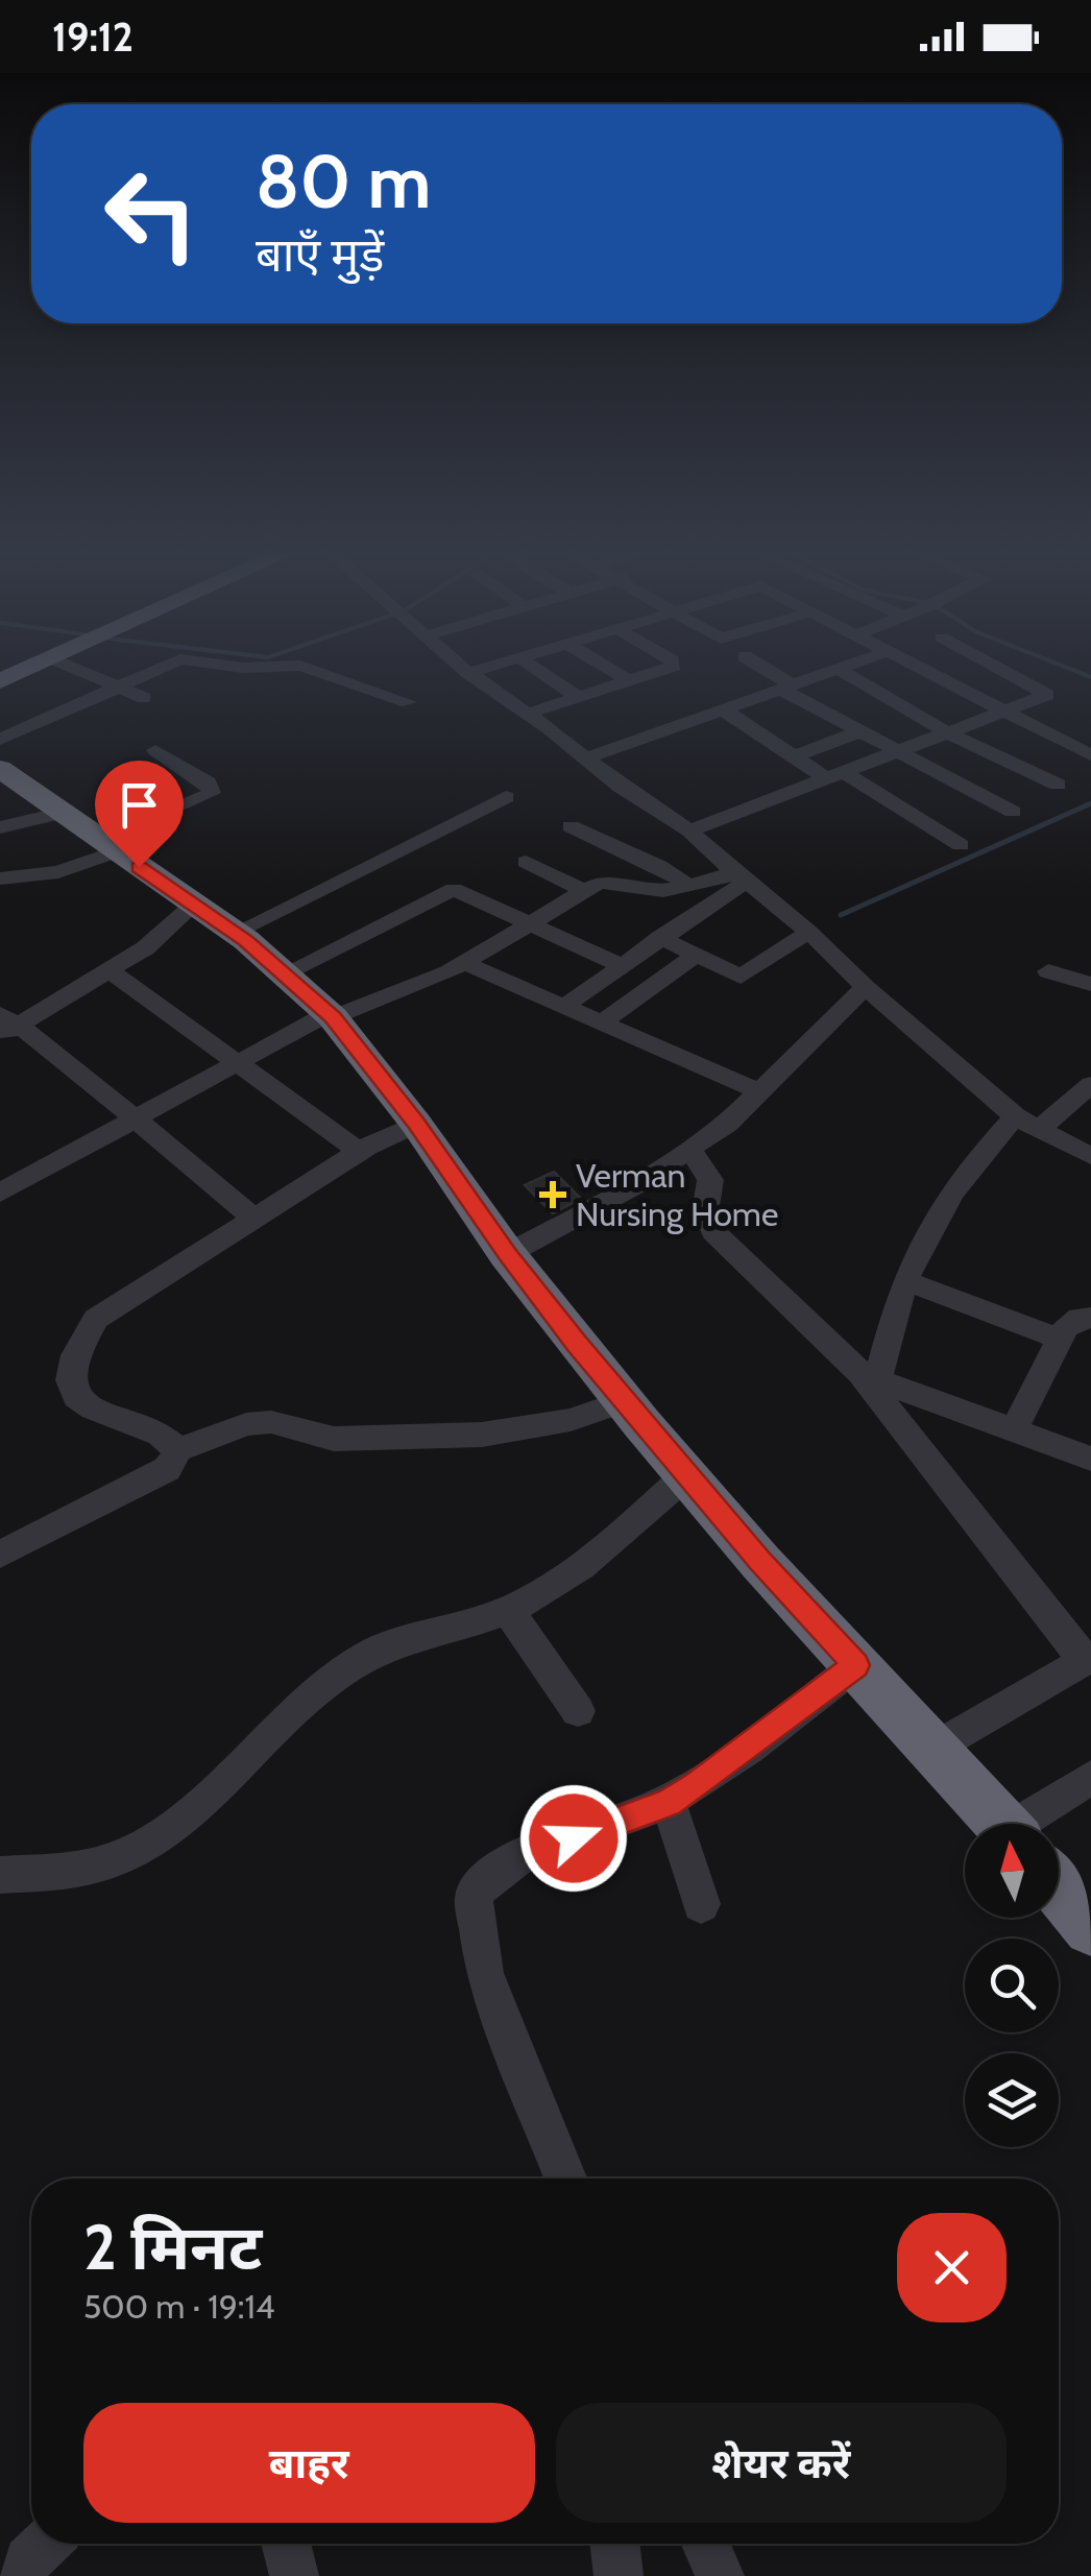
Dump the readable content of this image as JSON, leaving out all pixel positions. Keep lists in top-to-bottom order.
{
  "places": {
    "health": ["Verman Nursing Home"]
  },
  "north": "top",
  "page": {
    "status": "19:12",
    "turn": ["80 m", "बाएँ मुड़ें"],
    "heading": ["2 मिनट", "500 m · 19:14"],
    "buttons": ["बाहर", "शेयर करें"]
  }
}
